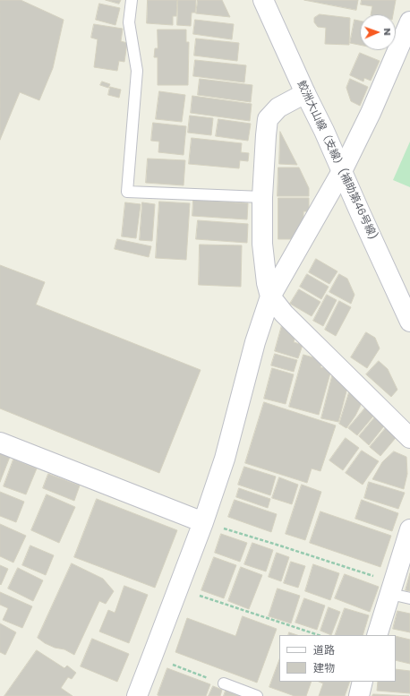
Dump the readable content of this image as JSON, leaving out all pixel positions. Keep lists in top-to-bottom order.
{
  "streets": {
    "street": ["鮫洲大山線（支線）(補助第46号線)"]
  },
  "legend": ["道路", "建物"],
  "north": "right"
}
